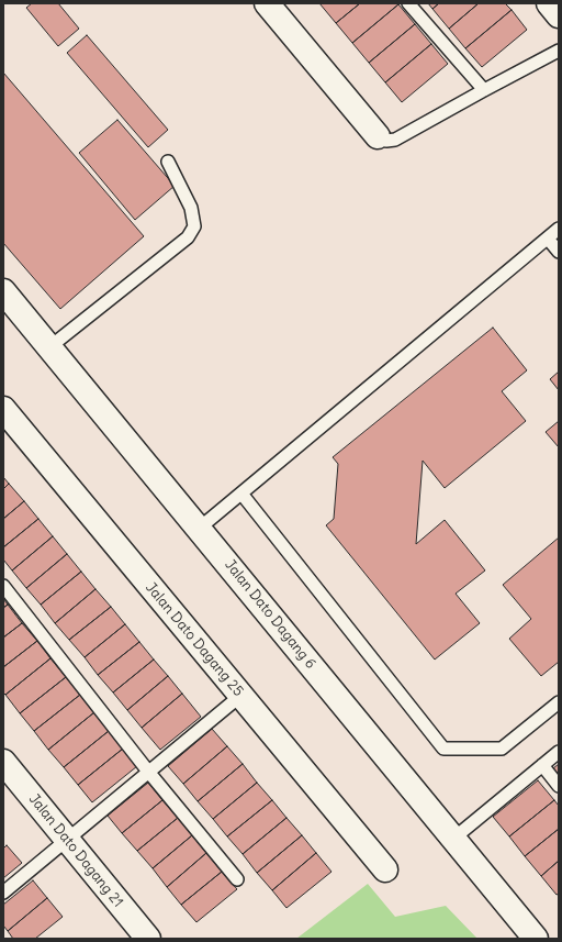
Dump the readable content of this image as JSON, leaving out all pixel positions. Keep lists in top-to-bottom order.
{
  "streets": {
    "street": ["Jalan Dato Dagang 6", "Jalan Dato Dagang 25", "Jalan Dato Dagang 21"]
  }
}
